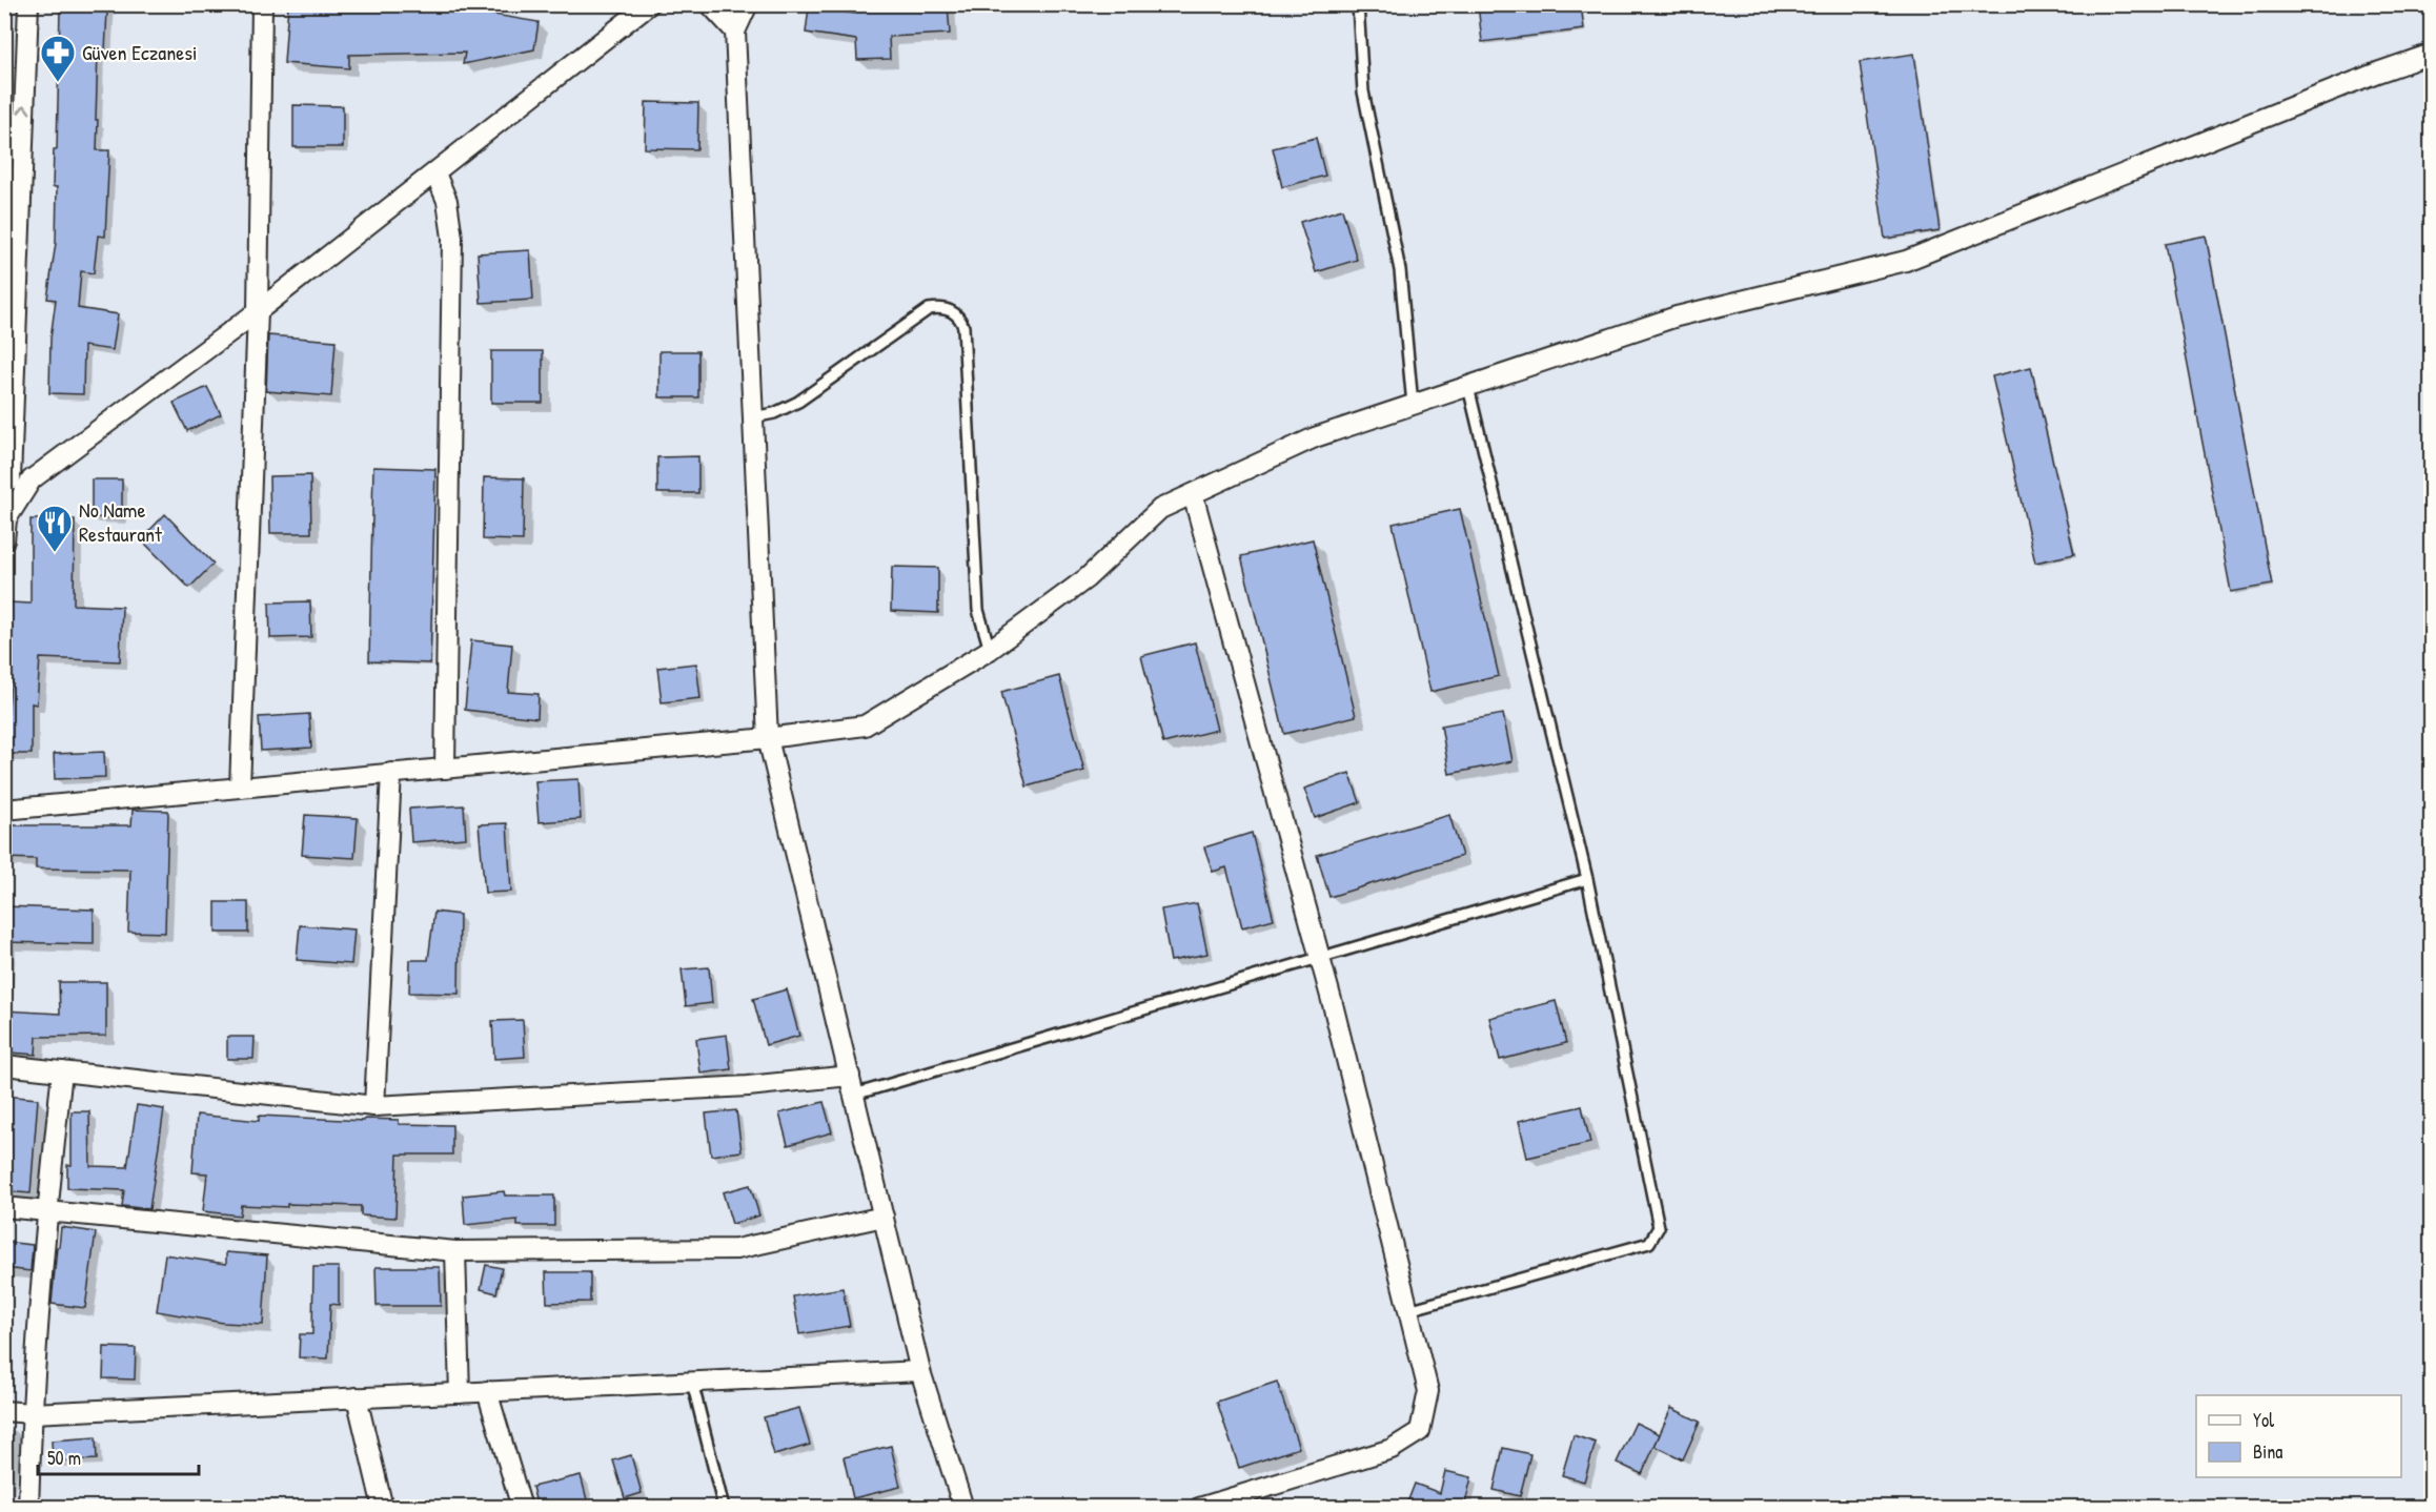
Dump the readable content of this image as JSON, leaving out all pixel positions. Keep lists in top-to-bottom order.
{
  "places": {
    "pharmacy": ["Güven Eczanesi"],
    "restaurant": ["No Name Restaurant"]
  },
  "legend": ["Yol", "Bina"],
  "scale_bar": "50 m"
}
